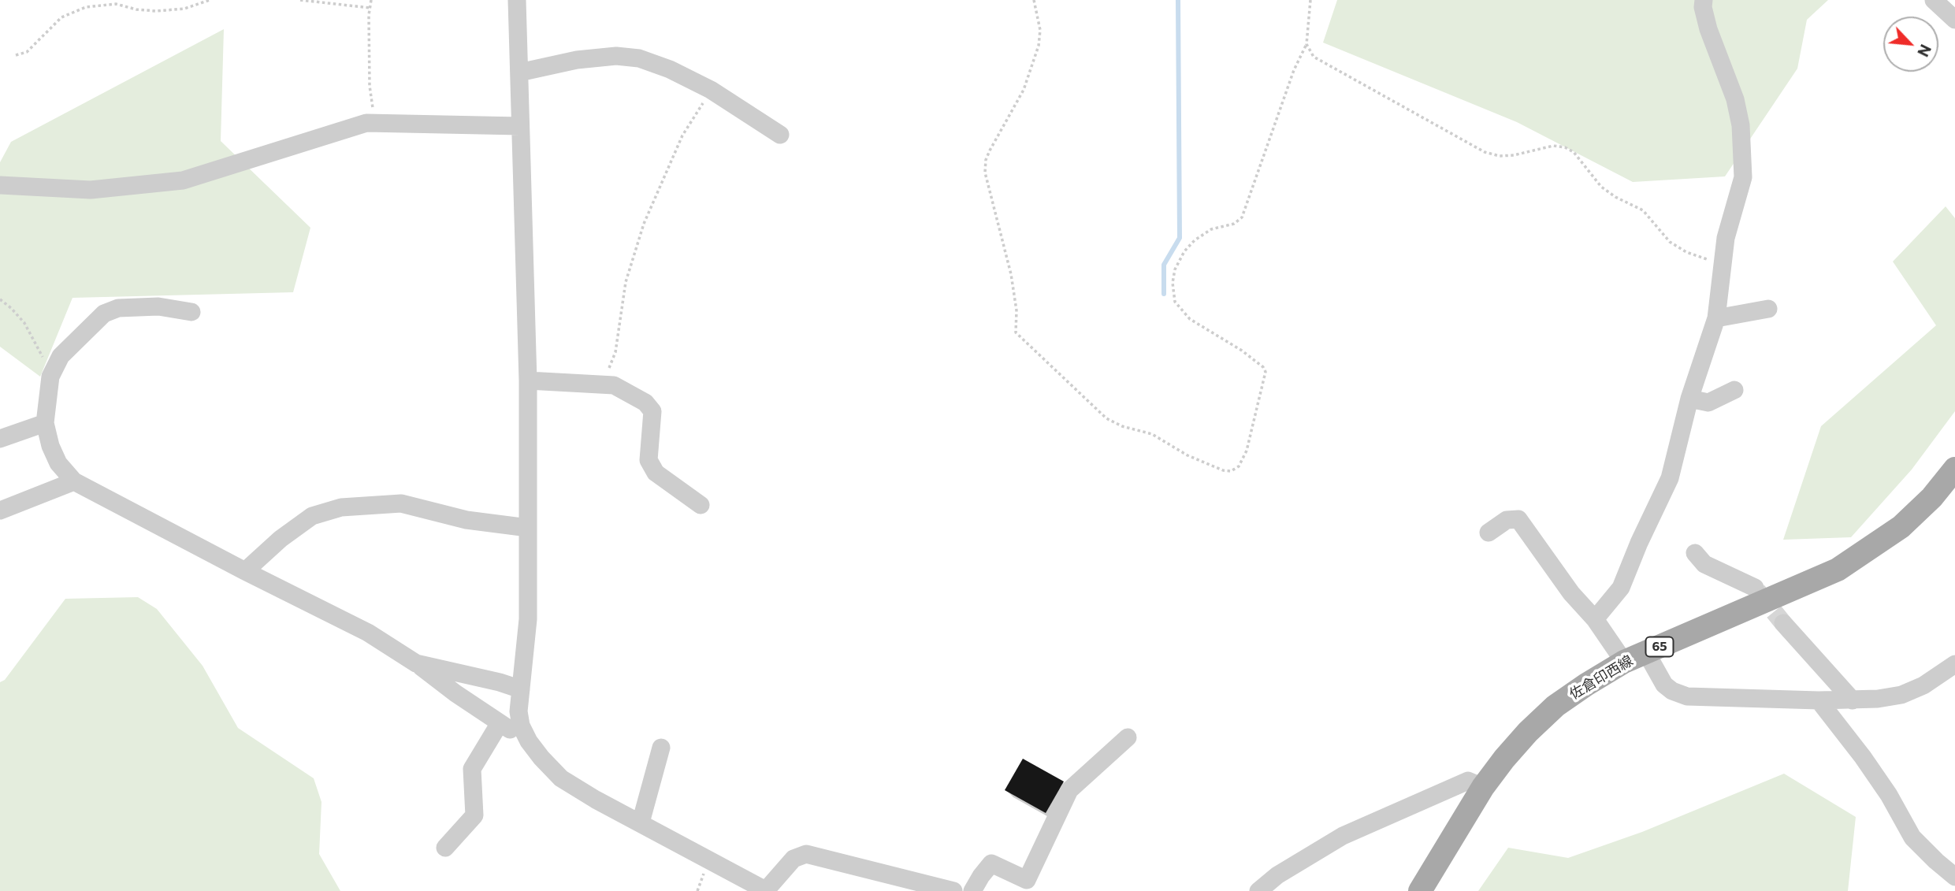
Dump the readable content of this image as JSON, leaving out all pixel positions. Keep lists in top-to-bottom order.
{
  "streets": {
    "main road": ["65", "佐倉印西線"]
  },
  "north": "bottom right"
}
